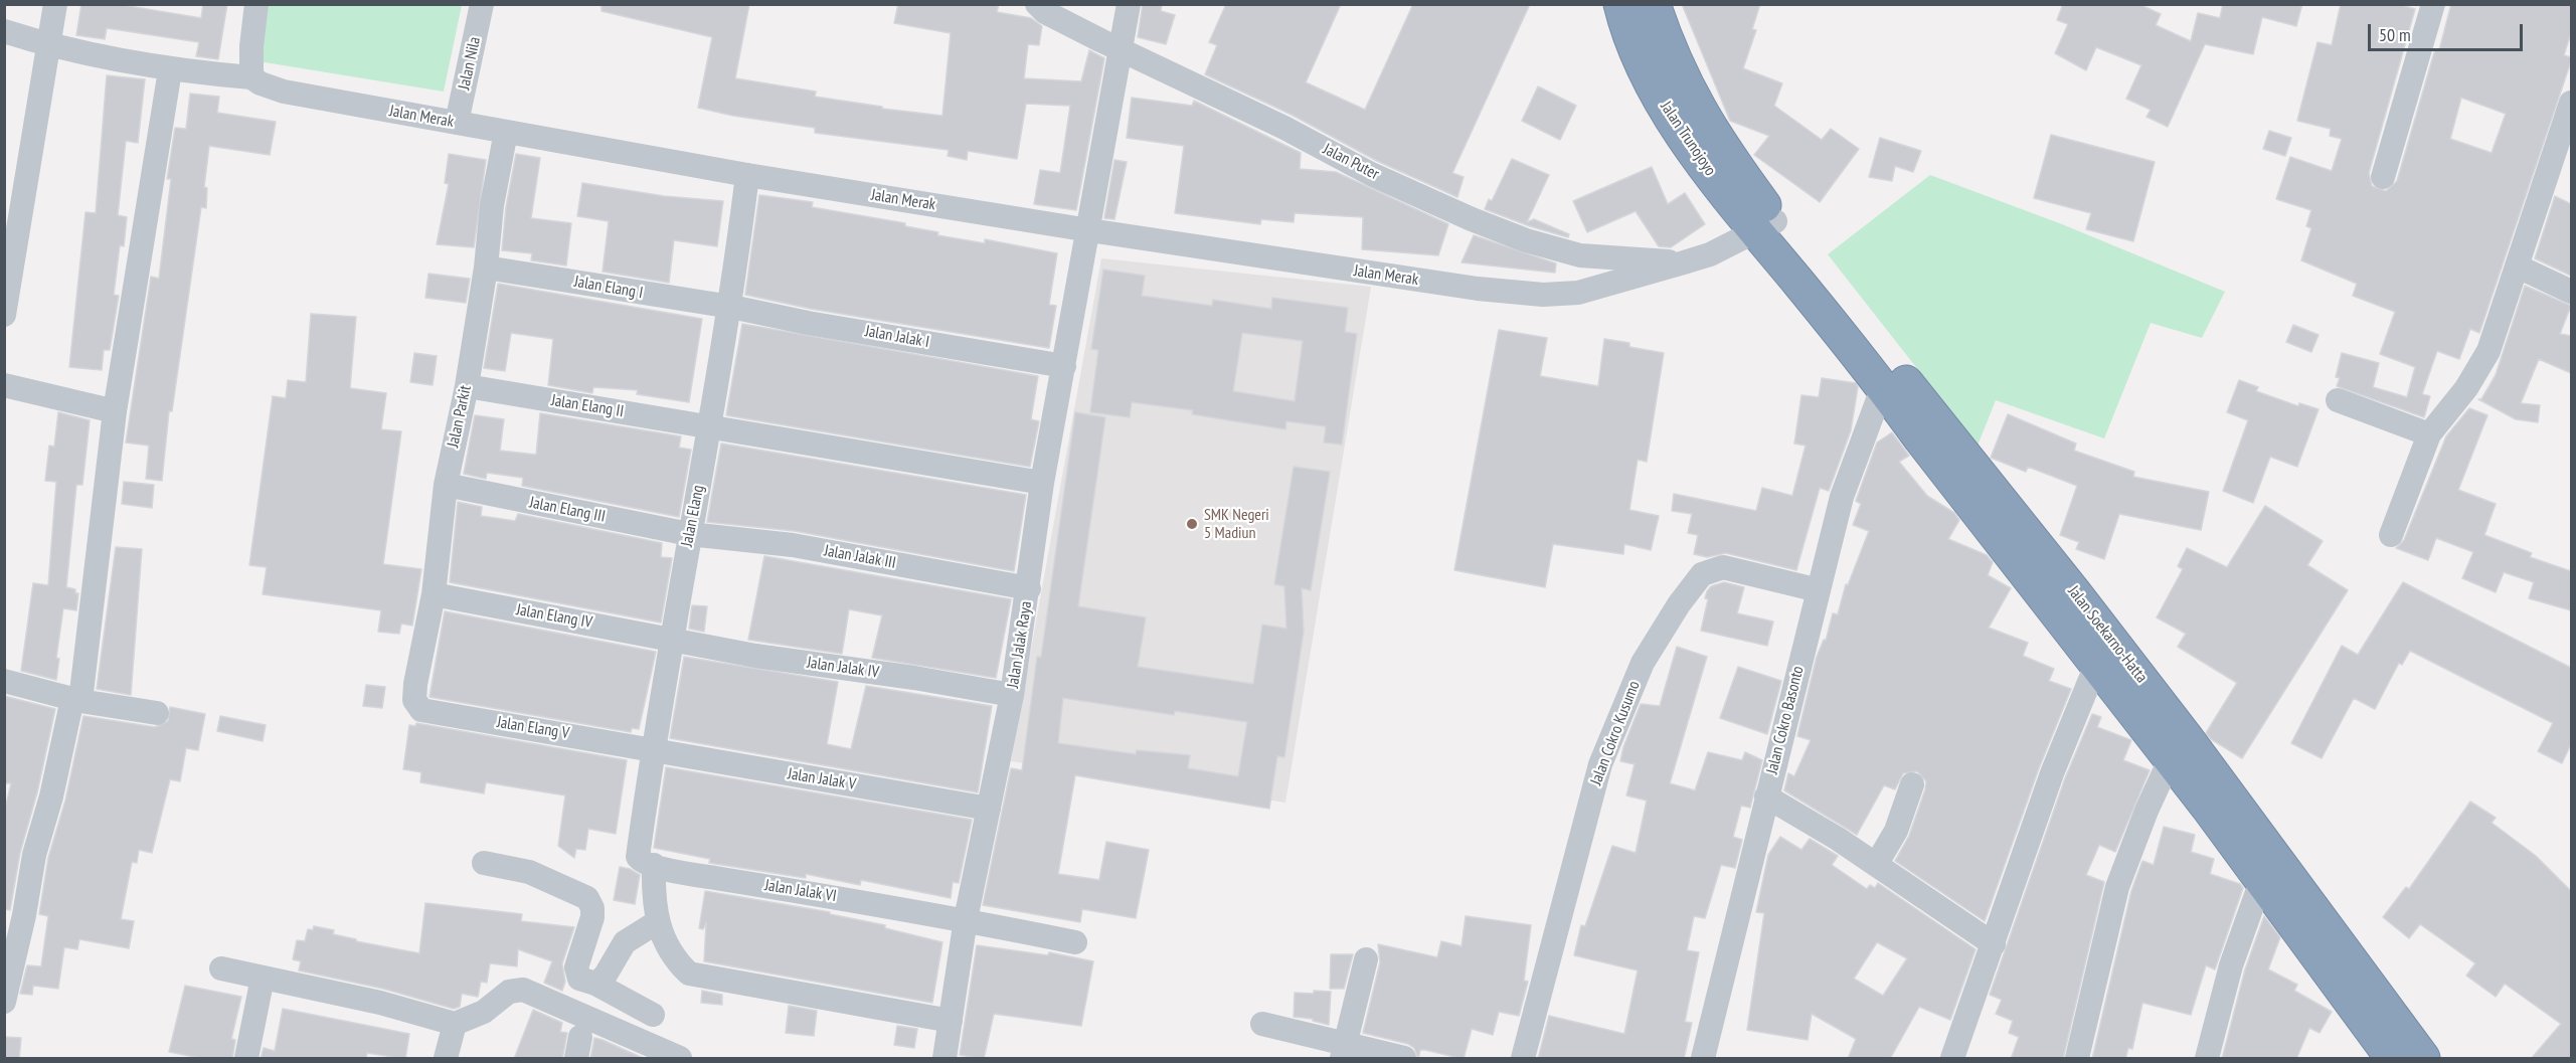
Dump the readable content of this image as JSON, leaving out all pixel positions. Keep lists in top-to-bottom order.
{
  "streets": {
    "highway": ["Jalan Trunojoyo", "Jalan Soekarno-Hatta"],
    "street": [
      "Jalan Nila",
      "Jalan Merak",
      "Jalan Puter",
      "Jalan Elang I",
      "Jalan Jalak I",
      "Jalan Elang II",
      "Jalan Parkit",
      "Jalan Elang III",
      "Jalan Elang",
      "Jalan Jalak III",
      "Jalan Elang IV",
      "Jalan Jalak Raya",
      "Jalan Jalak IV",
      "Jalan Cokro Basonto",
      "Jalan Elang V",
      "Jalan Cokro Kusumo",
      "Jalan Jalak V",
      "Jalan Jalak VI"
    ]
  },
  "crossings": [
    ["Jalan Nila", "Jalan Merak"],
    ["Jalan Merak", "Jalan Trunojoyo"],
    ["Jalan Merak", "Jalan Puter"],
    ["Jalan Merak", "Jalan Parkit"],
    ["Jalan Merak", "Jalan Elang"],
    ["Jalan Merak", "Jalan Soekarno-Hatta"],
    ["Jalan Merak", "Jalan Jalak Raya"],
    ["Jalan Trunojoyo", "Jalan Soekarno-Hatta"],
    ["Jalan Puter", "Jalan Jalak Raya"],
    ["Jalan Elang I", "Jalan Jalak I"],
    ["Jalan Elang I", "Jalan Parkit"],
    ["Jalan Elang I", "Jalan Elang"],
    ["Jalan Jalak I", "Jalan Elang"],
    ["Jalan Jalak I", "Jalan Jalak Raya"],
    ["Jalan Elang II", "Jalan Parkit"],
    ["Jalan Elang II", "Jalan Elang"],
    ["Jalan Elang II", "Jalan Jalak Raya"],
    ["Jalan Parkit", "Jalan Elang III"],
    ["Jalan Parkit", "Jalan Elang IV"],
    ["Jalan Parkit", "Jalan Elang V"],
    ["Jalan Elang III", "Jalan Elang"],
    ["Jalan Elang III", "Jalan Jalak III"],
    ["Jalan Elang", "Jalan Jalak III"],
    ["Jalan Elang", "Jalan Elang IV"],
    ["Jalan Elang", "Jalan Jalak IV"],
    ["Jalan Elang", "Jalan Elang V"],
    ["Jalan Elang", "Jalan Jalak V"],
    ["Jalan Elang", "Jalan Jalak VI"],
    ["Jalan Jalak III", "Jalan Jalak Raya"],
    ["Jalan Elang IV", "Jalan Jalak IV"],
    ["Jalan Soekarno-Hatta", "Jalan Cokro Basonto"],
    ["Jalan Jalak Raya", "Jalan Jalak IV"],
    ["Jalan Jalak Raya", "Jalan Jalak V"],
    ["Jalan Jalak Raya", "Jalan Jalak VI"],
    ["Jalan Cokro Basonto", "Jalan Cokro Kusumo"],
    ["Jalan Elang V", "Jalan Jalak V"]
  ],
  "places": ["SMK Negeri 5 Madiun"],
  "scale_bar": "50 m"
}
